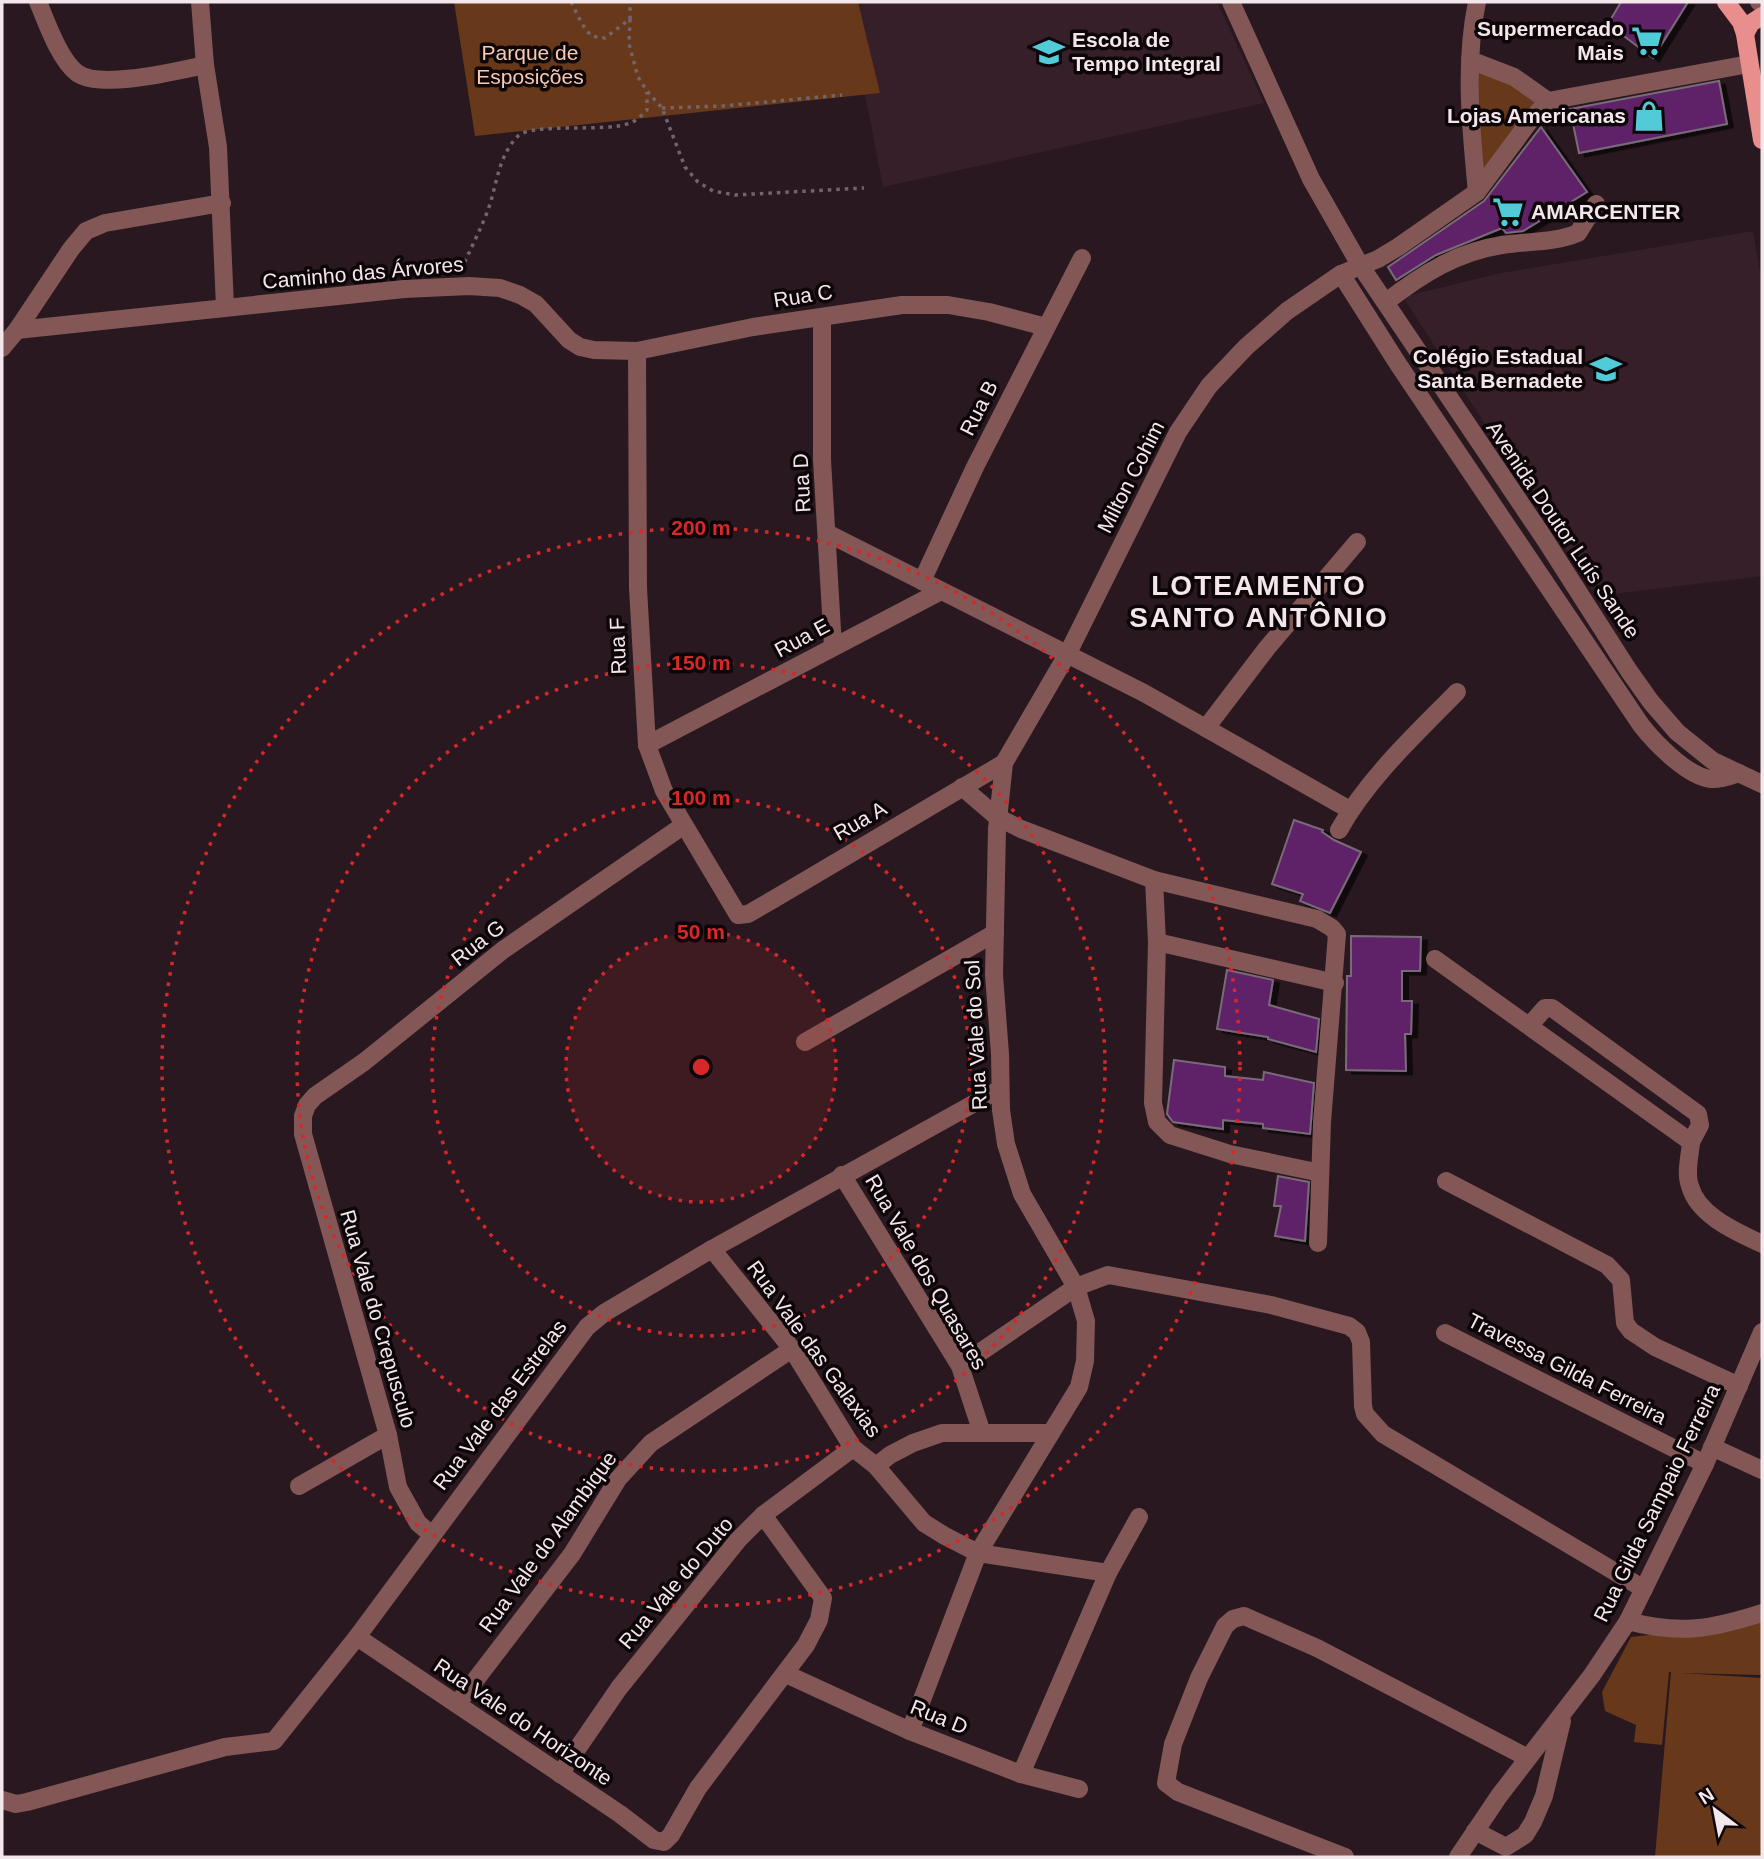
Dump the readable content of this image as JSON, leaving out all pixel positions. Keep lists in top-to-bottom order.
{
  "streets": {
    "street": [
      "Caminho das Árvores",
      "Rua C",
      "Rua B",
      "Milton Cohim",
      "Rua D",
      "Avenida Doutor Luís Sande",
      "Rua E",
      "Rua F",
      "Rua A",
      "Rua G",
      "Rua Vale do Sol",
      "Rua Vale dos Quasares",
      "Rua Vale do Crepusculo",
      "Rua Vale das Galaxias",
      "Travessa Gilda Ferreira",
      "Rua Vale das Estrelas",
      "Rua Gilda Sampaio Ferreira",
      "Rua Vale do Alambique",
      "Rua Vale do Duto",
      "Rua Vale do Horizonte"
    ]
  },
  "crossings": [
    ["Caminho das Árvores", "Rua C"],
    ["Rua C", "Rua B"],
    ["Rua C", "Rua D"],
    ["Rua C", "Rua F"],
    ["Milton Cohim", "Avenida Doutor Luís Sande"],
    ["Milton Cohim", "Rua A"],
    ["Milton Cohim", "Rua Vale do Sol"],
    ["Rua D", "Rua E"],
    ["Rua D", "Rua Vale do Horizonte"],
    ["Rua E", "Rua F"],
    ["Rua F", "Rua A"],
    ["Rua F", "Rua G"],
    ["Rua A", "Rua Vale do Sol"],
    ["Rua G", "Rua Vale do Crepusculo"],
    ["Rua Vale do Sol", "Rua Vale das Galaxias"],
    ["Rua Vale do Sol", "Rua Vale das Estrelas"],
    ["Rua Vale dos Quasares", "Rua Vale das Estrelas"],
    ["Rua Vale do Crepusculo", "Rua Vale das Estrelas"],
    ["Rua Vale das Galaxias", "Rua Vale das Estrelas"],
    ["Rua Vale das Galaxias", "Rua Vale do Alambique"],
    ["Rua Vale das Galaxias", "Rua Vale do Duto"],
    ["Travessa Gilda Ferreira", "Rua Gilda Sampaio Ferreira"],
    ["Rua Vale das Estrelas", "Rua Vale do Horizonte"],
    ["Rua Vale do Alambique", "Rua Vale do Horizonte"],
    ["Rua Vale do Duto", "Rua Vale do Horizonte"]
  ],
  "districts": ["LOTEAMENTO SANTO ANTÔNIO"],
  "parks": ["Parque de Esposições"],
  "places": {
    "supermarket": ["Supermercado Mais", "AMARCENTER"],
    "school or university": ["Escola de Tempo Integral", "Colégio Estadual Santa Bernadete"],
    "shop": ["Lojas Americanas"]
  },
  "north": "top left",
  "rings": [
    "200 m",
    "150 m",
    "100 m",
    "50 m"
  ]
}
